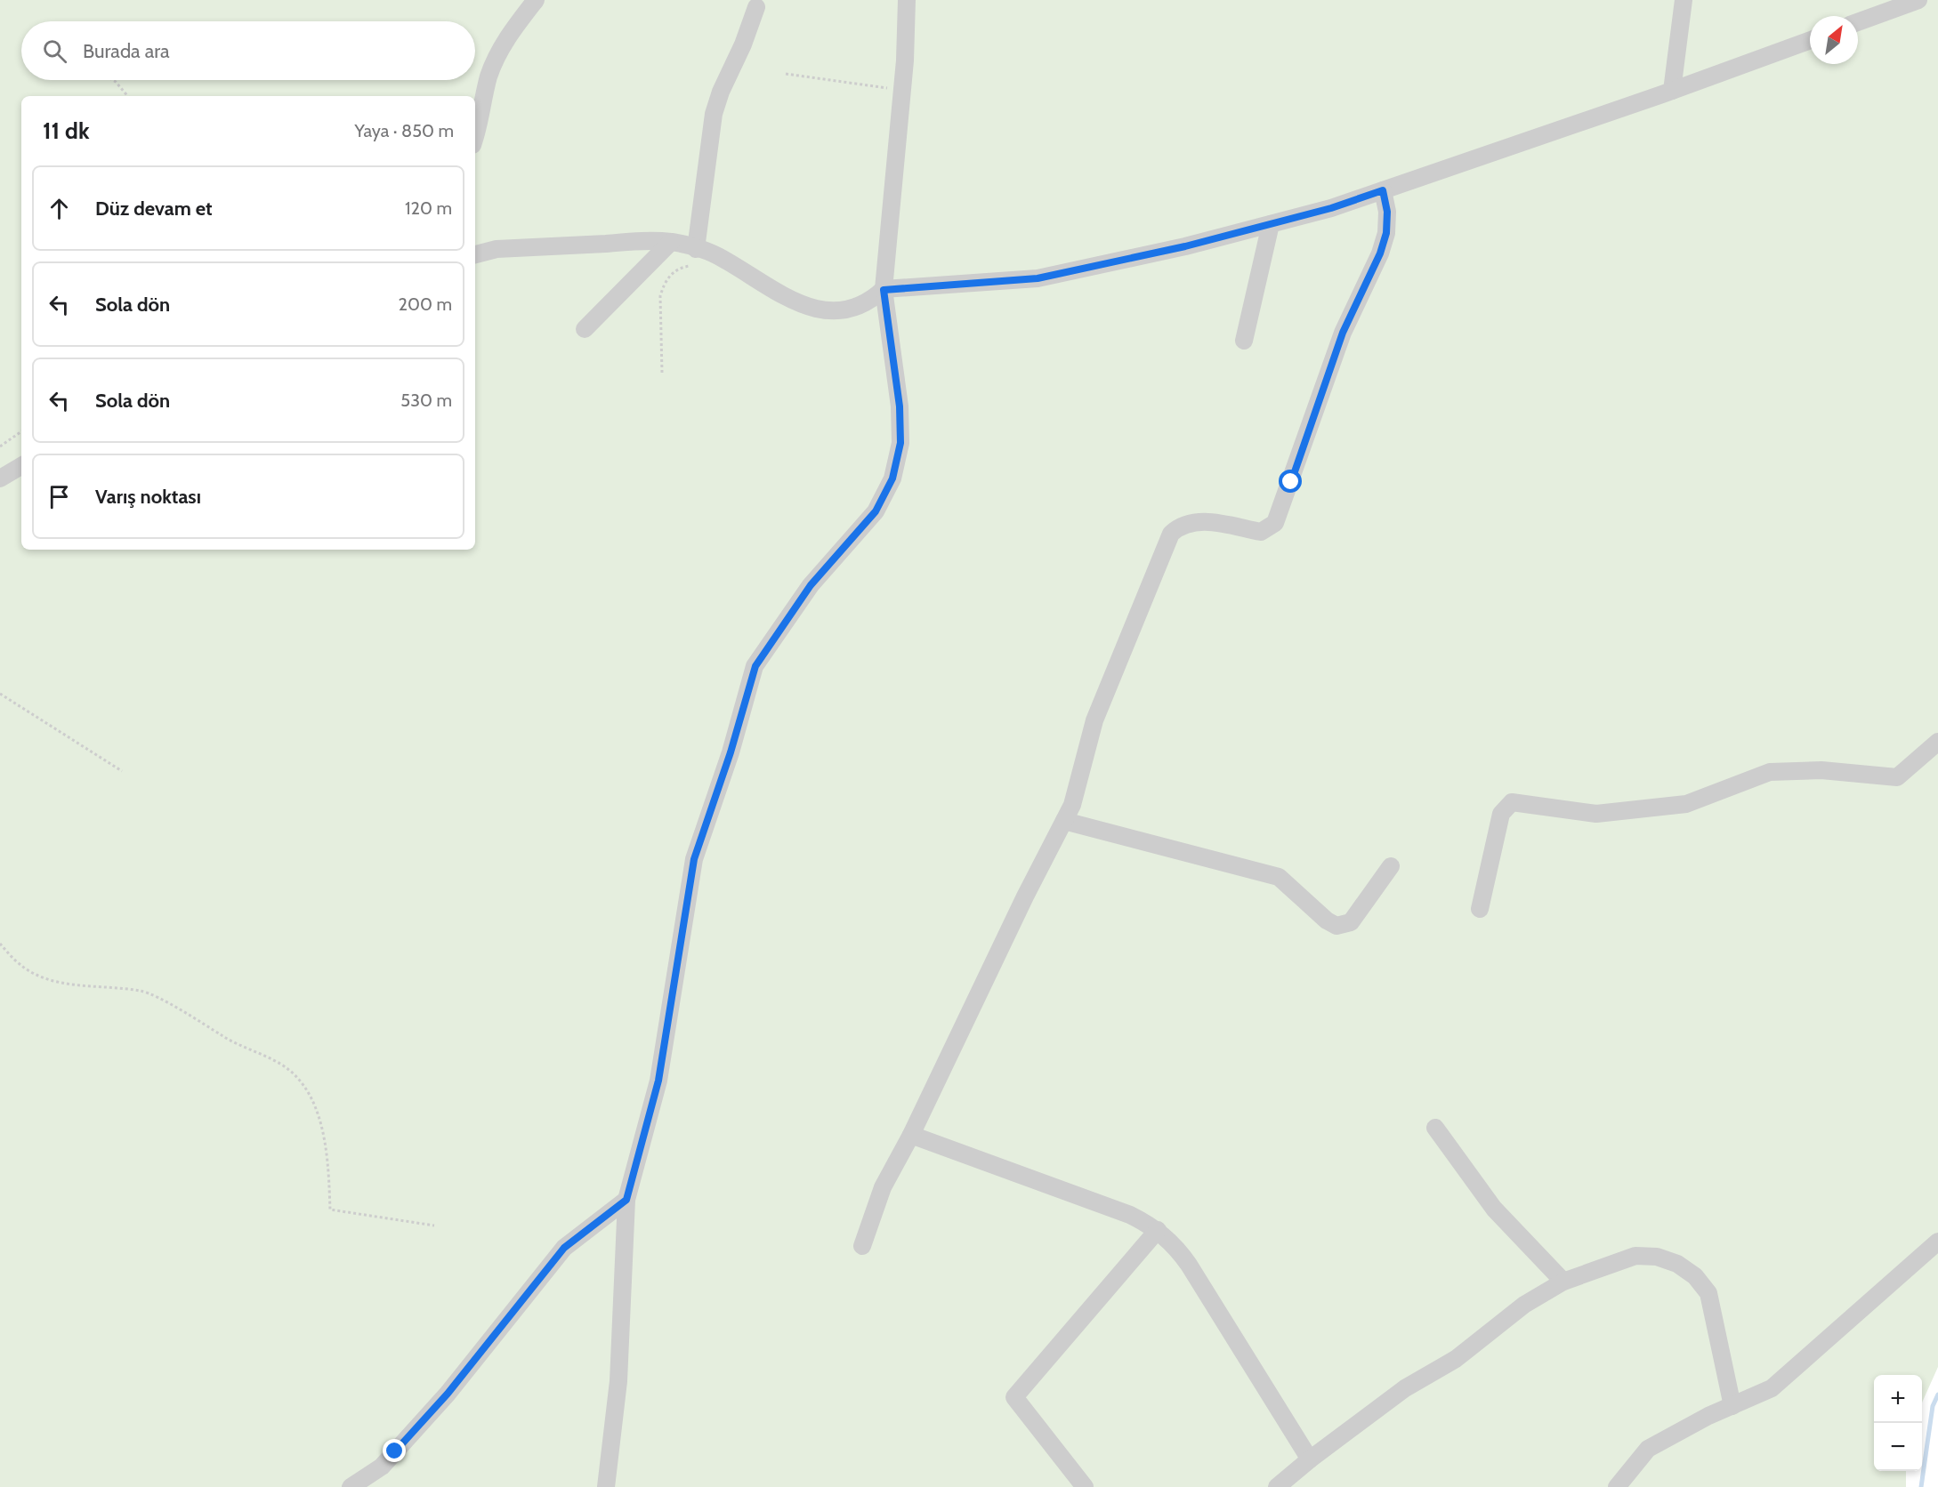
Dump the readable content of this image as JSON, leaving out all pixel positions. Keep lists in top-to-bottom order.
{
  "north": "top right",
  "page": {
    "search": "Burada ara",
    "heading": ["11 dk", "Yaya · 850 m"],
    "list": [
      ["Düz devam et", "120 m"],
      ["Sola dön", "200 m"],
      ["Sola dön", "530 m"],
      "Varış noktası"
    ],
    "map_buttons": ["+", "−"]
  }
}
